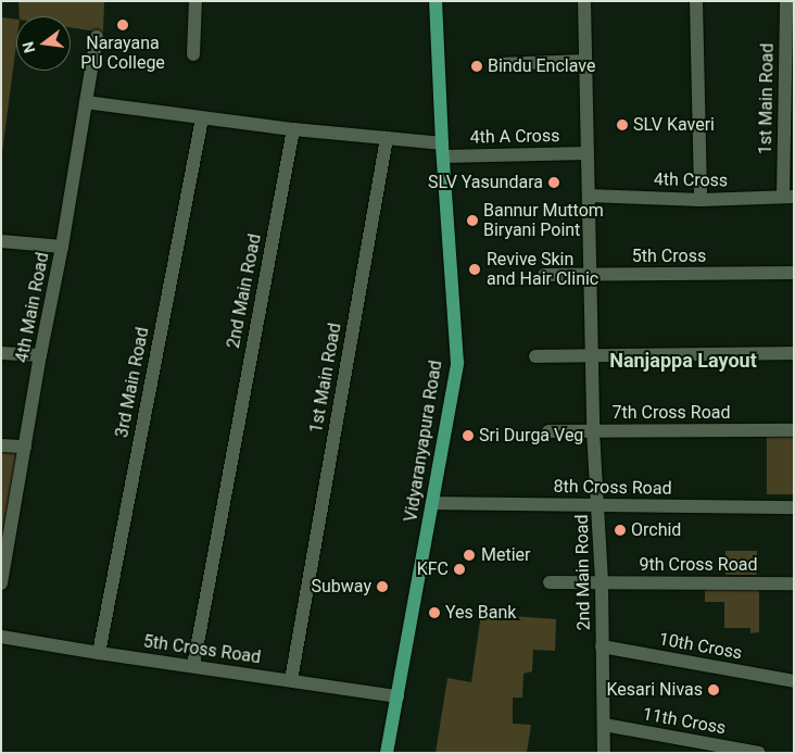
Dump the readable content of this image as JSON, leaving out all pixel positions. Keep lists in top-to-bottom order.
{
  "streets": {
    "main road": ["Vidyaranyapura Road"],
    "street": [
      "1st Main Road",
      "4th A Cross",
      "4th Cross",
      "5th Cross",
      "2nd Main Road",
      "4th Main Road",
      "3rd Main Road",
      "7th Cross Road",
      "8th Cross Road",
      "9th Cross Road",
      "10th Cross",
      "5th Cross Road",
      "11th Cross"
    ]
  },
  "crossings": [
    ["1st Main Road", "4th Cross"],
    ["1st Main Road", "5th Cross Road"],
    ["4th A Cross", "2nd Main Road"],
    ["4th A Cross", "Vidyaranyapura Road"],
    ["4th Cross", "2nd Main Road"],
    ["5th Cross", "2nd Main Road"],
    ["2nd Main Road", "7th Cross Road"],
    ["2nd Main Road", "8th Cross Road"],
    ["2nd Main Road", "9th Cross Road"],
    ["2nd Main Road", "10th Cross"],
    ["2nd Main Road", "5th Cross Road"],
    ["2nd Main Road", "11th Cross"],
    ["3rd Main Road", "5th Cross Road"],
    ["Vidyaranyapura Road", "8th Cross Road"],
    ["Vidyaranyapura Road", "5th Cross Road"]
  ],
  "districts": ["Nanjappa Layout"],
  "places": [
    "Narayana PU College",
    "Bindu Enclave",
    "SLV Kaveri",
    "SLV Yasundara",
    "Bannur Muttom Biryani Point",
    "Revive Skin and Hair Clinic",
    "Sri Durga Veg",
    "Orchid",
    "Metier",
    "KFC",
    "Subway",
    "Yes Bank",
    "Kesari Nivas"
  ],
  "north": "left"
}
